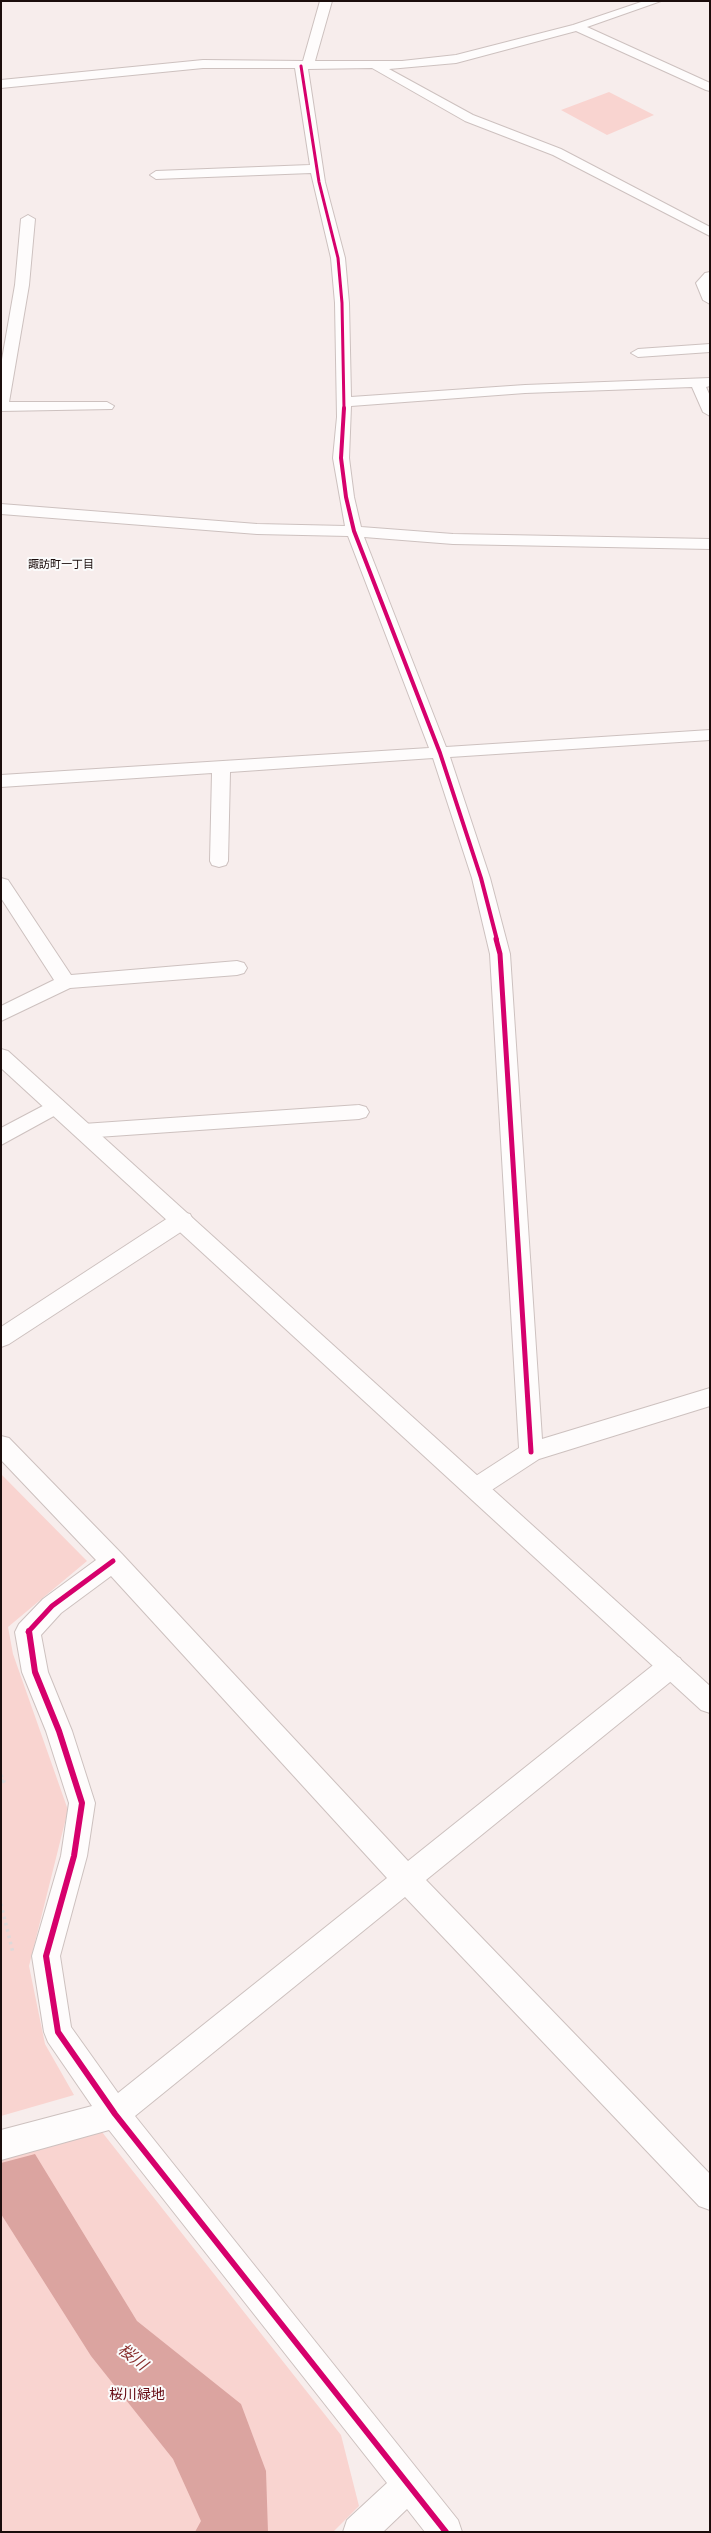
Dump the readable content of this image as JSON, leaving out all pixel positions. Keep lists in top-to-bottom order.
{
  "districts": ["諏訪町一丁目"],
  "water": ["桜川"],
  "parks": ["桜川緑地"]
}
